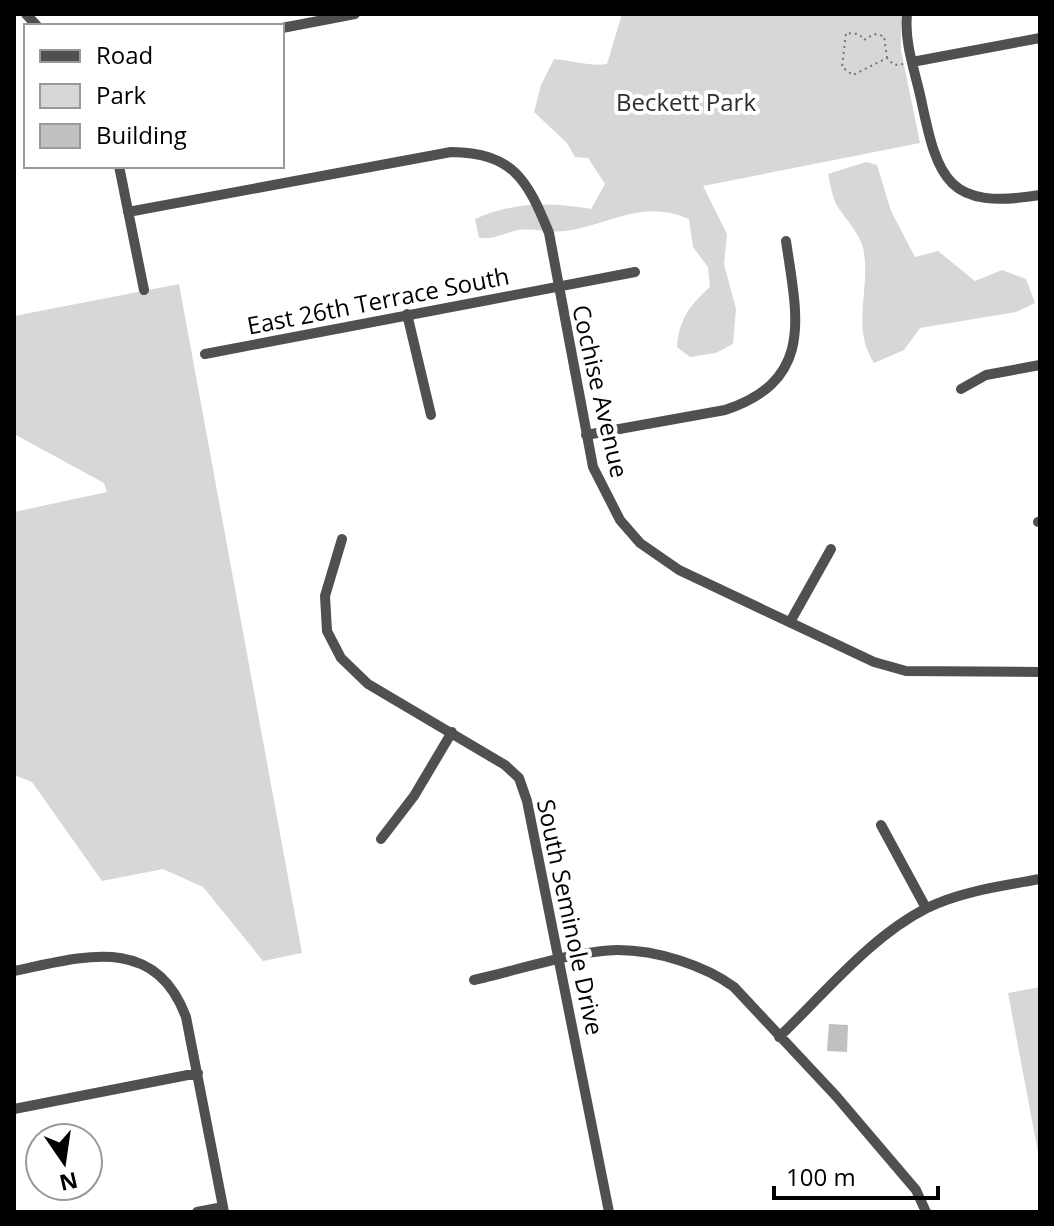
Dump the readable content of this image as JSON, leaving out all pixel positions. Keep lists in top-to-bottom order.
{
  "streets": {
    "street": ["East 26th Terrace South", "Cochise Avenue", "South Seminole Drive"]
  },
  "crossings": [
    ["East 26th Terrace South", "Cochise Avenue"]
  ],
  "parks": ["Beckett Park"],
  "legend": ["Road", "Park", "Building"],
  "scale_bar": "100 m",
  "north": "bottom"
}
